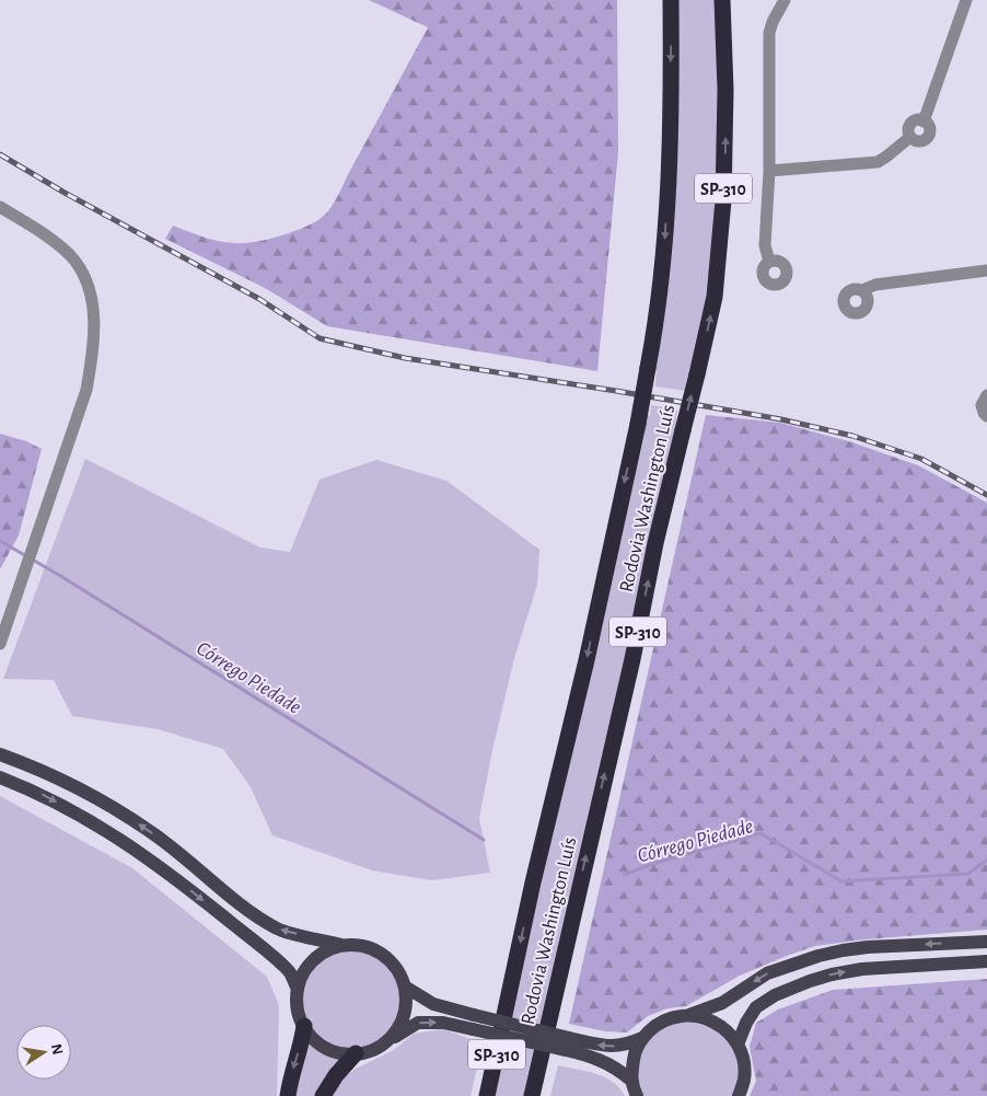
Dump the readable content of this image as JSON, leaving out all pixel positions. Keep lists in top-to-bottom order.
{
  "streets": {
    "highway": ["SP-310", "Rodovia Washington Luís"]
  },
  "water": ["Córrego Piedade"],
  "north": "right"
}
